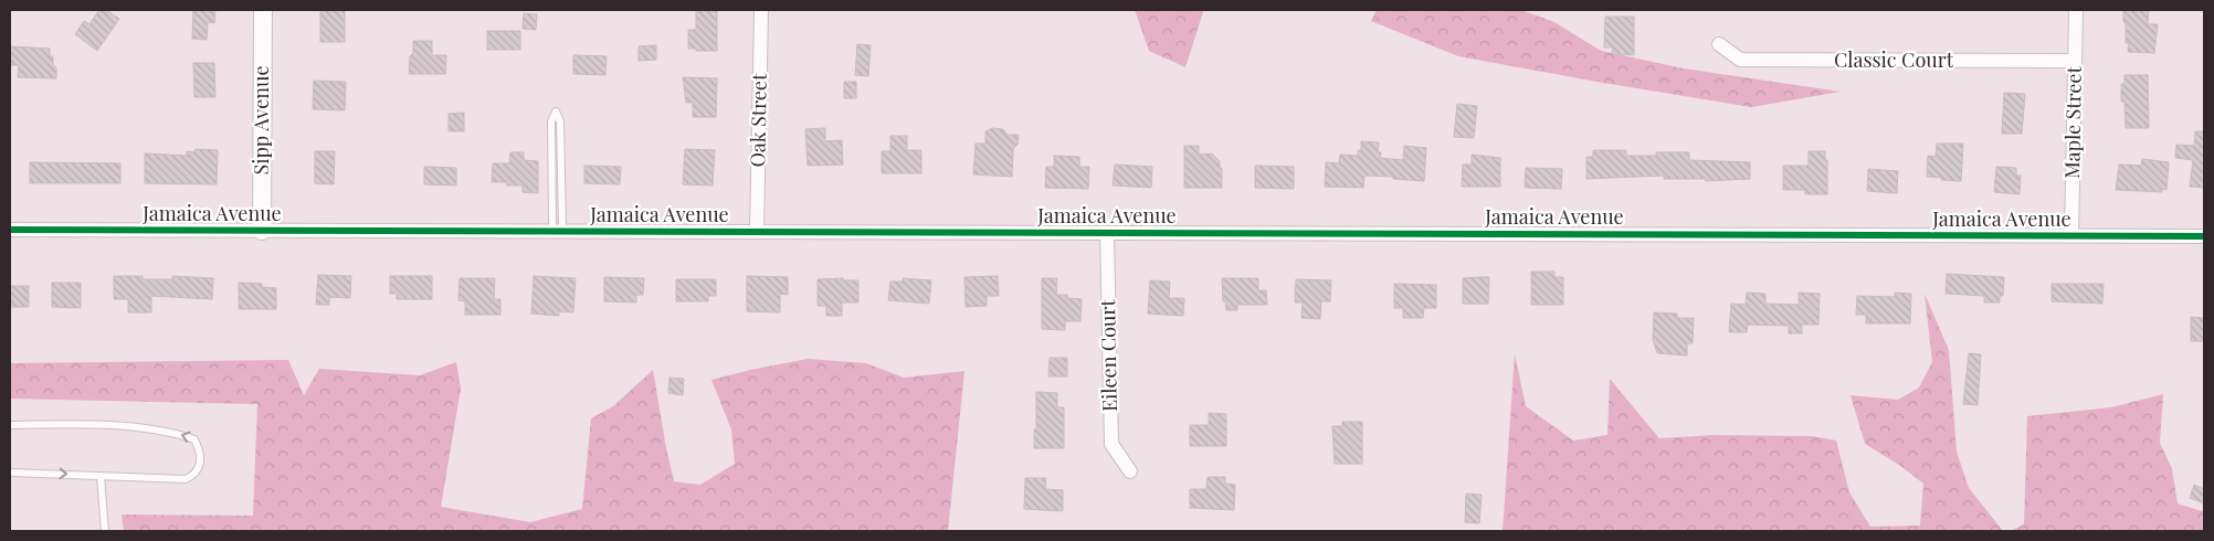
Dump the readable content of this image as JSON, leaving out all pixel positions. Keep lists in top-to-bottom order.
{
  "streets": {
    "street": [
      "Classic Court",
      "Sipp Avenue",
      "Oak Street",
      "Maple Street",
      "Jamaica Avenue",
      "Eileen Court"
    ]
  },
  "crossings": [
    ["Classic Court", "Maple Street"],
    ["Sipp Avenue", "Jamaica Avenue"],
    ["Oak Street", "Jamaica Avenue"],
    ["Maple Street", "Jamaica Avenue"],
    ["Jamaica Avenue", "Eileen Court"]
  ]
}
